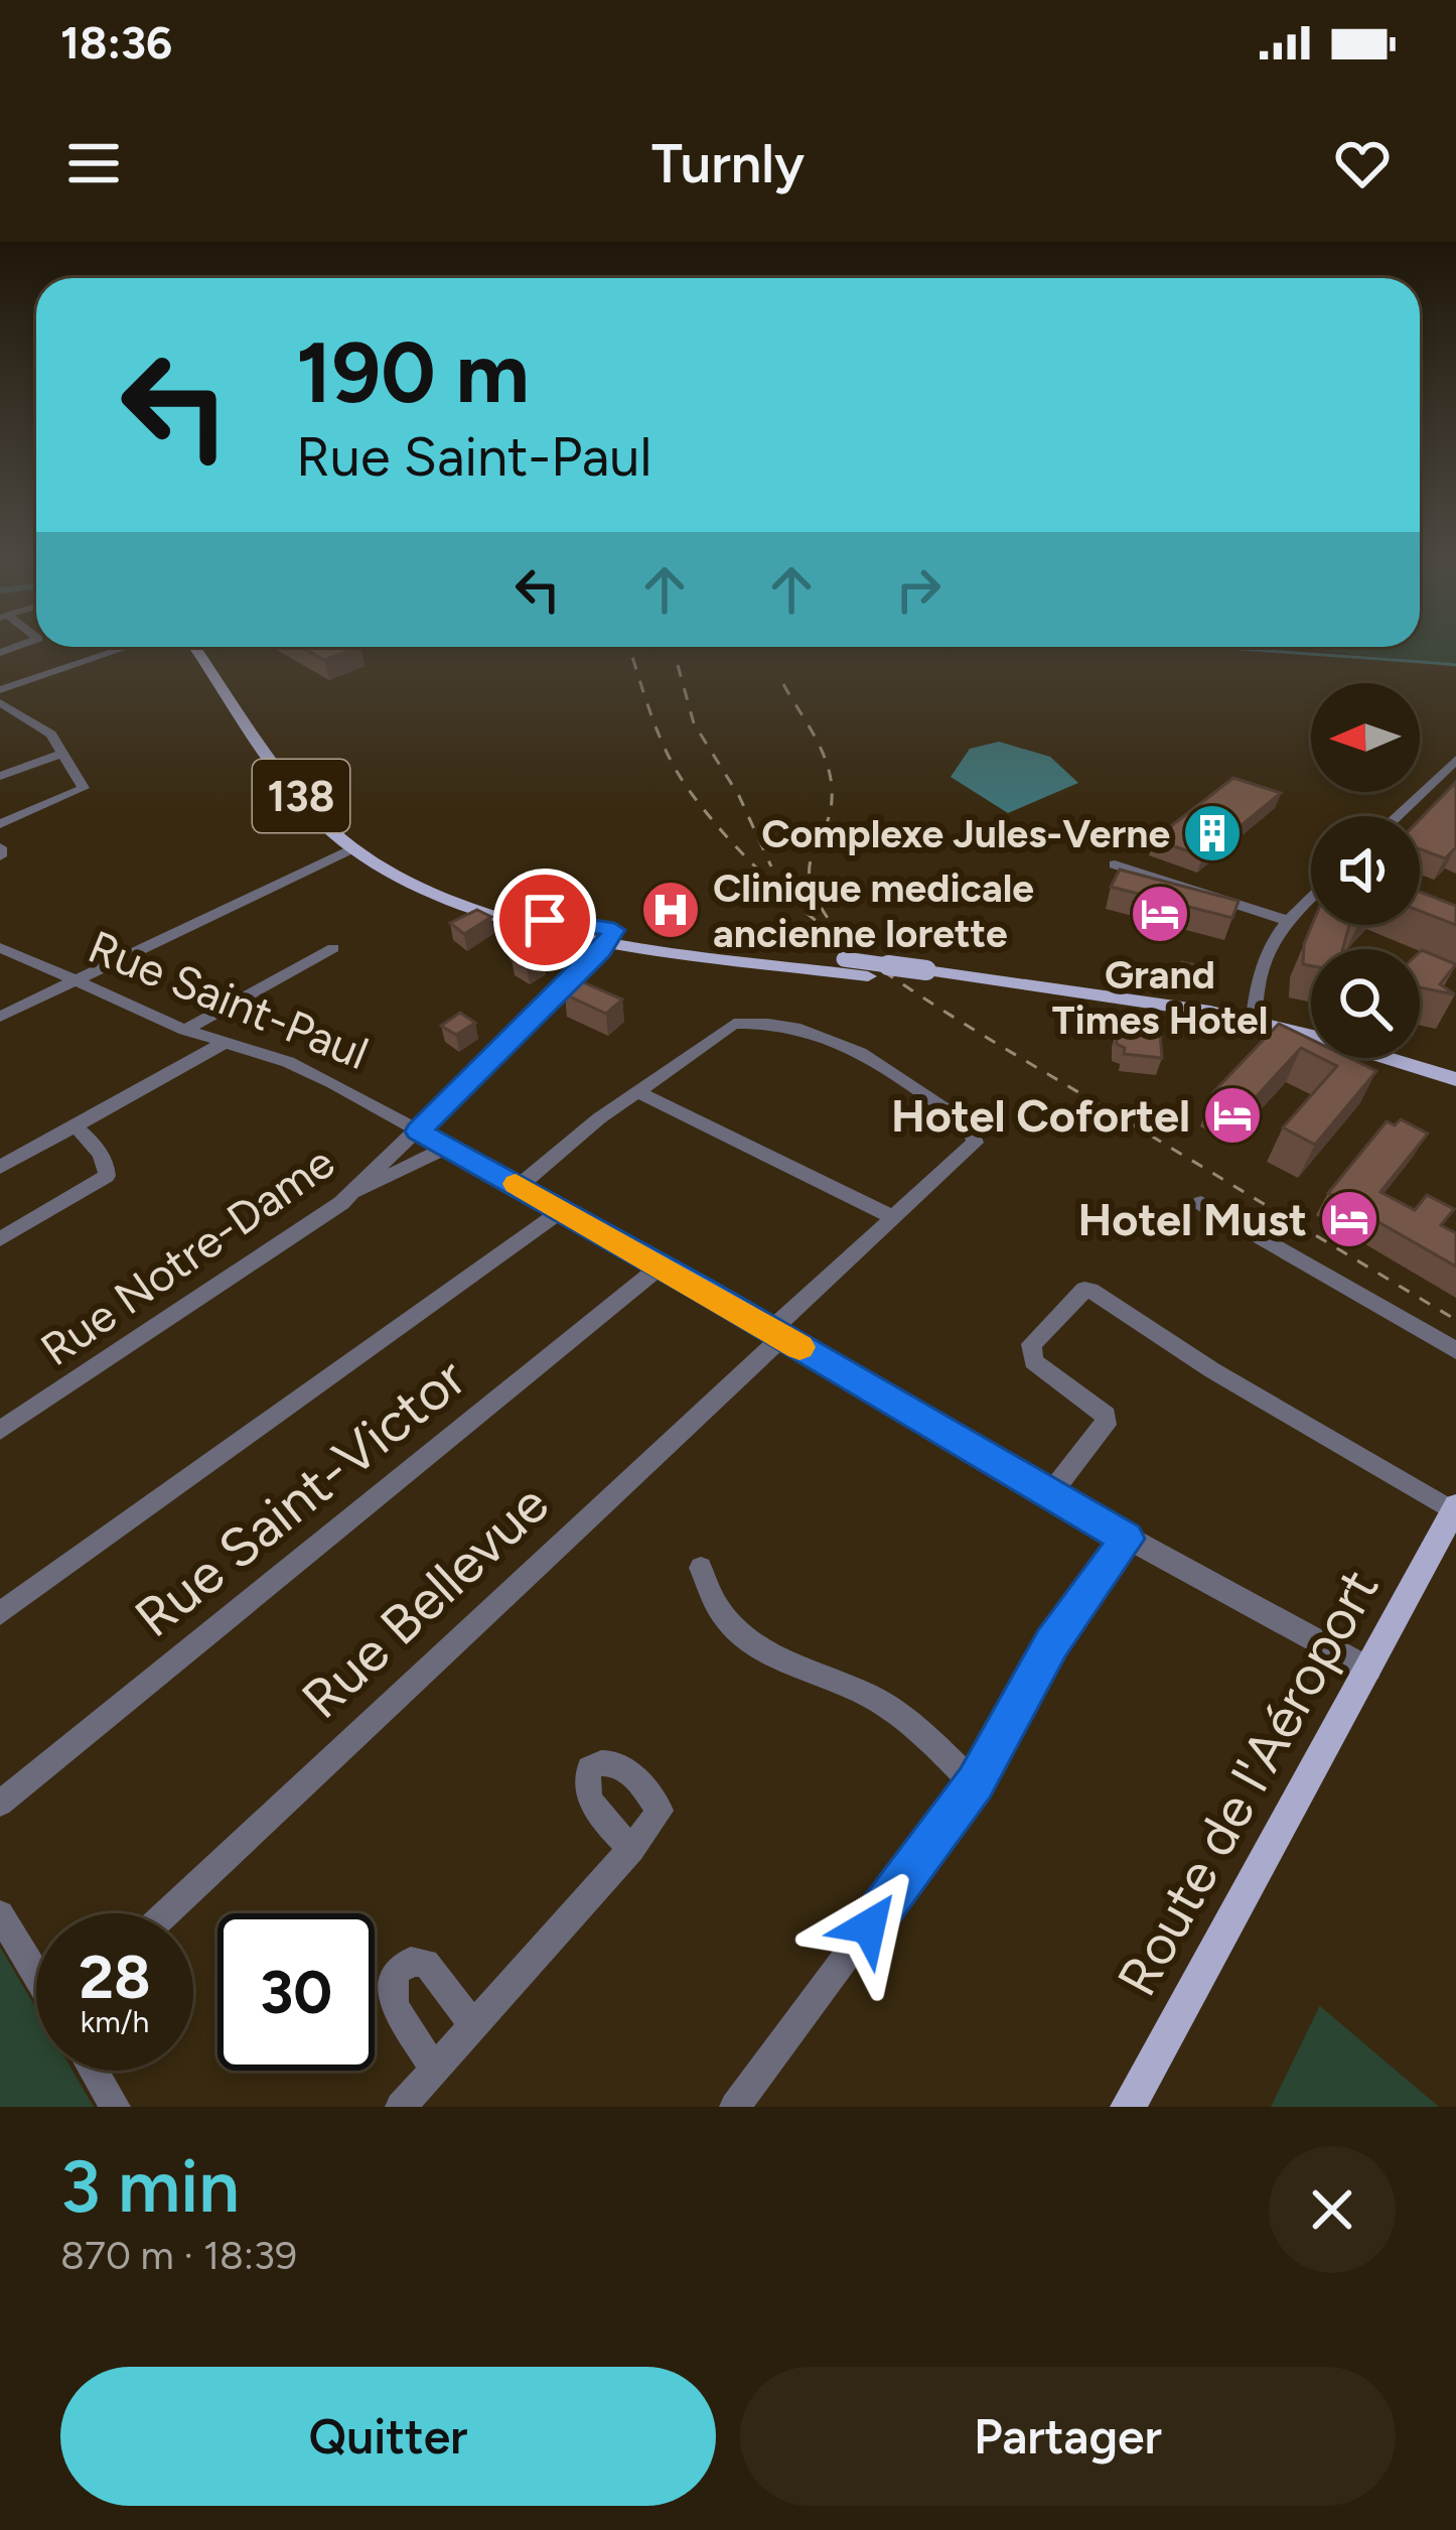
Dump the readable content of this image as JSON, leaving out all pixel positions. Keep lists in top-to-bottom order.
{
  "streets": {
    "main road": ["138", "Route de l'Aéroport"],
    "street": [
      "Rue Saint-Paul",
      "Rue Notre-Dame",
      "Rue Saint-Victor",
      "Rue Bellevue"
    ]
  },
  "crossings": [
    ["138", "Rue Notre-Dame"],
    ["Rue Saint-Paul", "Rue Notre-Dame"],
    ["Rue Saint-Paul", "Rue Saint-Victor"],
    ["Rue Saint-Paul", "Rue Bellevue"],
    ["Rue Saint-Paul", "Route de l'Aéroport"]
  ],
  "places": {
    "building": ["Complexe Jules-Verne"],
    "hospital": ["Clinique medicale ancienne lorette"],
    "hotel": ["Grand Times Hotel", "Hotel Cofortel", "Hotel Must"]
  },
  "north": "left",
  "page": {
    "status": "18:36",
    "header": "Turnly",
    "turn": ["190 m", "Rue Saint-Paul"],
    "speed": "28 km/h",
    "limit": "30",
    "heading": ["3 min", "870 m · 18:39"],
    "buttons": ["Quitter", "Partager"]
  }
}
